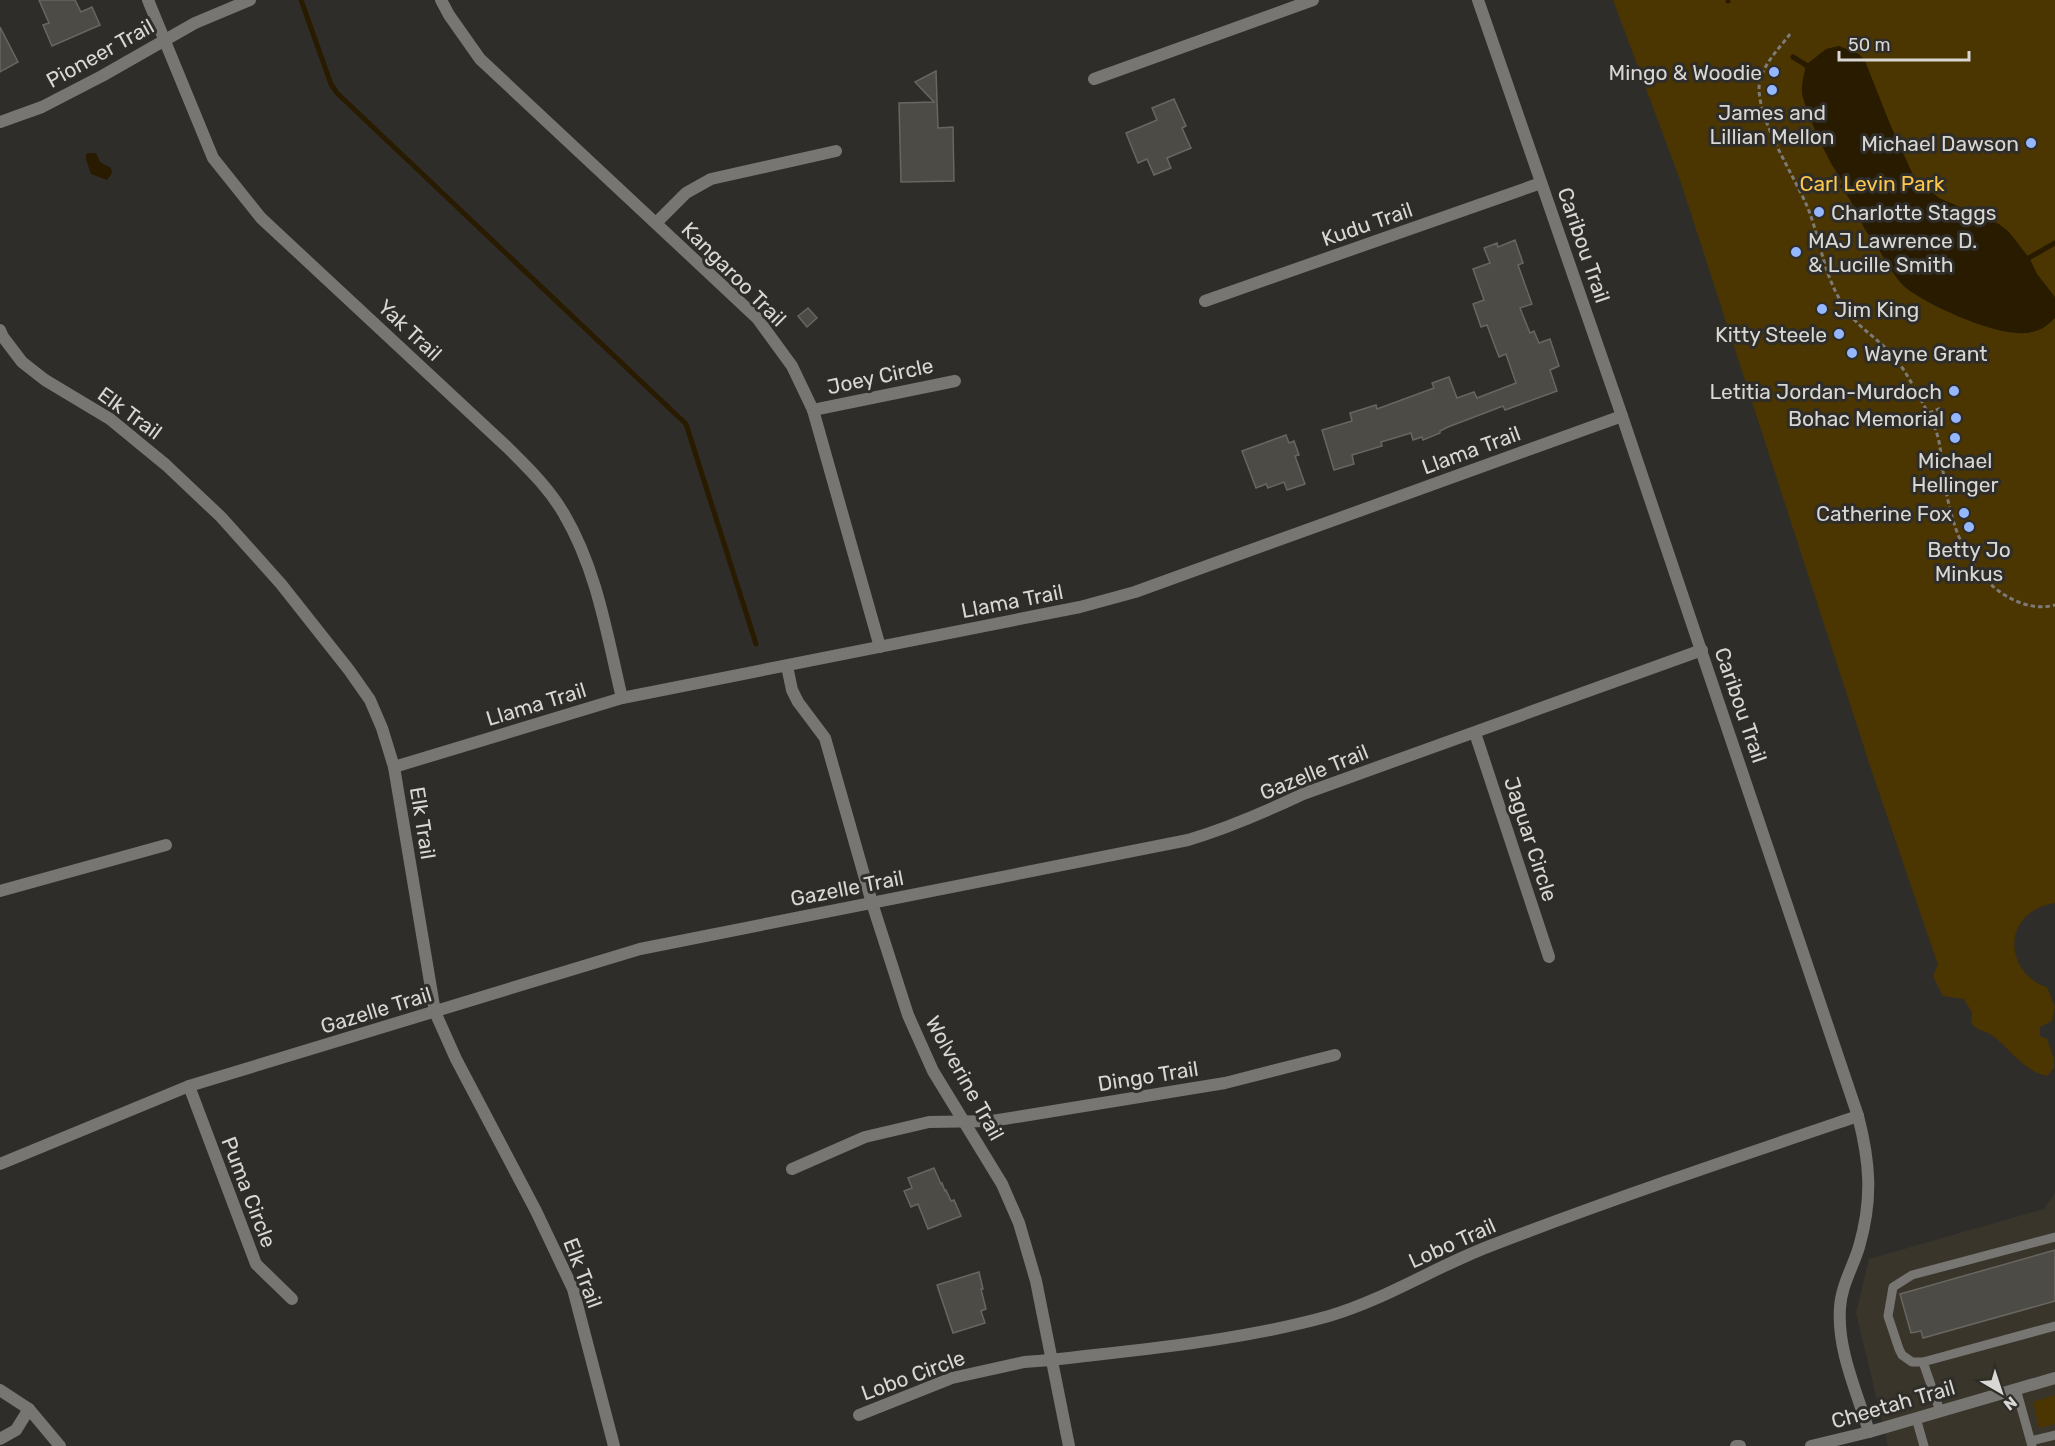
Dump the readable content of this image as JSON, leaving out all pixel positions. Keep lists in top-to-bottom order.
{
  "streets": {
    "street": [
      "Pioneer Trail",
      "Kudu Trail",
      "Caribou Trail",
      "Kangaroo Trail",
      "Yak Trail",
      "Joey Circle",
      "Elk Trail",
      "Llama Trail",
      "Gazelle Trail",
      "Jaguar Circle",
      "Dingo Trail",
      "Wolverine Trail",
      "Puma Circle",
      "Lobo Trail",
      "Lobo Circle",
      "Cheetah Trail"
    ]
  },
  "crossings": [
    ["Pioneer Trail", "Yak Trail"],
    ["Kudu Trail", "Caribou Trail"],
    ["Caribou Trail", "Llama Trail"],
    ["Caribou Trail", "Gazelle Trail"],
    ["Caribou Trail", "Lobo Trail"],
    ["Caribou Trail", "Cheetah Trail"],
    ["Kangaroo Trail", "Joey Circle"],
    ["Kangaroo Trail", "Llama Trail"],
    ["Yak Trail", "Llama Trail"],
    ["Elk Trail", "Llama Trail"],
    ["Elk Trail", "Gazelle Trail"],
    ["Llama Trail", "Wolverine Trail"],
    ["Gazelle Trail", "Jaguar Circle"],
    ["Gazelle Trail", "Wolverine Trail"],
    ["Gazelle Trail", "Puma Circle"],
    ["Dingo Trail", "Wolverine Trail"],
    ["Wolverine Trail", "Lobo Trail"],
    ["Wolverine Trail", "Lobo Circle"],
    ["Lobo Trail", "Lobo Circle"]
  ],
  "parks": ["Carl Levin Park"],
  "places": [
    "Mingo & Woodie",
    "James and Lillian Mellon",
    "Michael Dawson",
    "Charlotte Staggs",
    "MAJ Lawrence D. & Lucille Smith",
    "Jim King",
    "Kitty Steele",
    "Wayne Grant",
    "Letitia Jordan-Murdoch",
    "Bohac Memorial",
    "Michael Hellinger",
    "Catherine Fox",
    "Betty Jo Minkus"
  ],
  "scale_bar": "50 m",
  "north": "bottom right"
}
